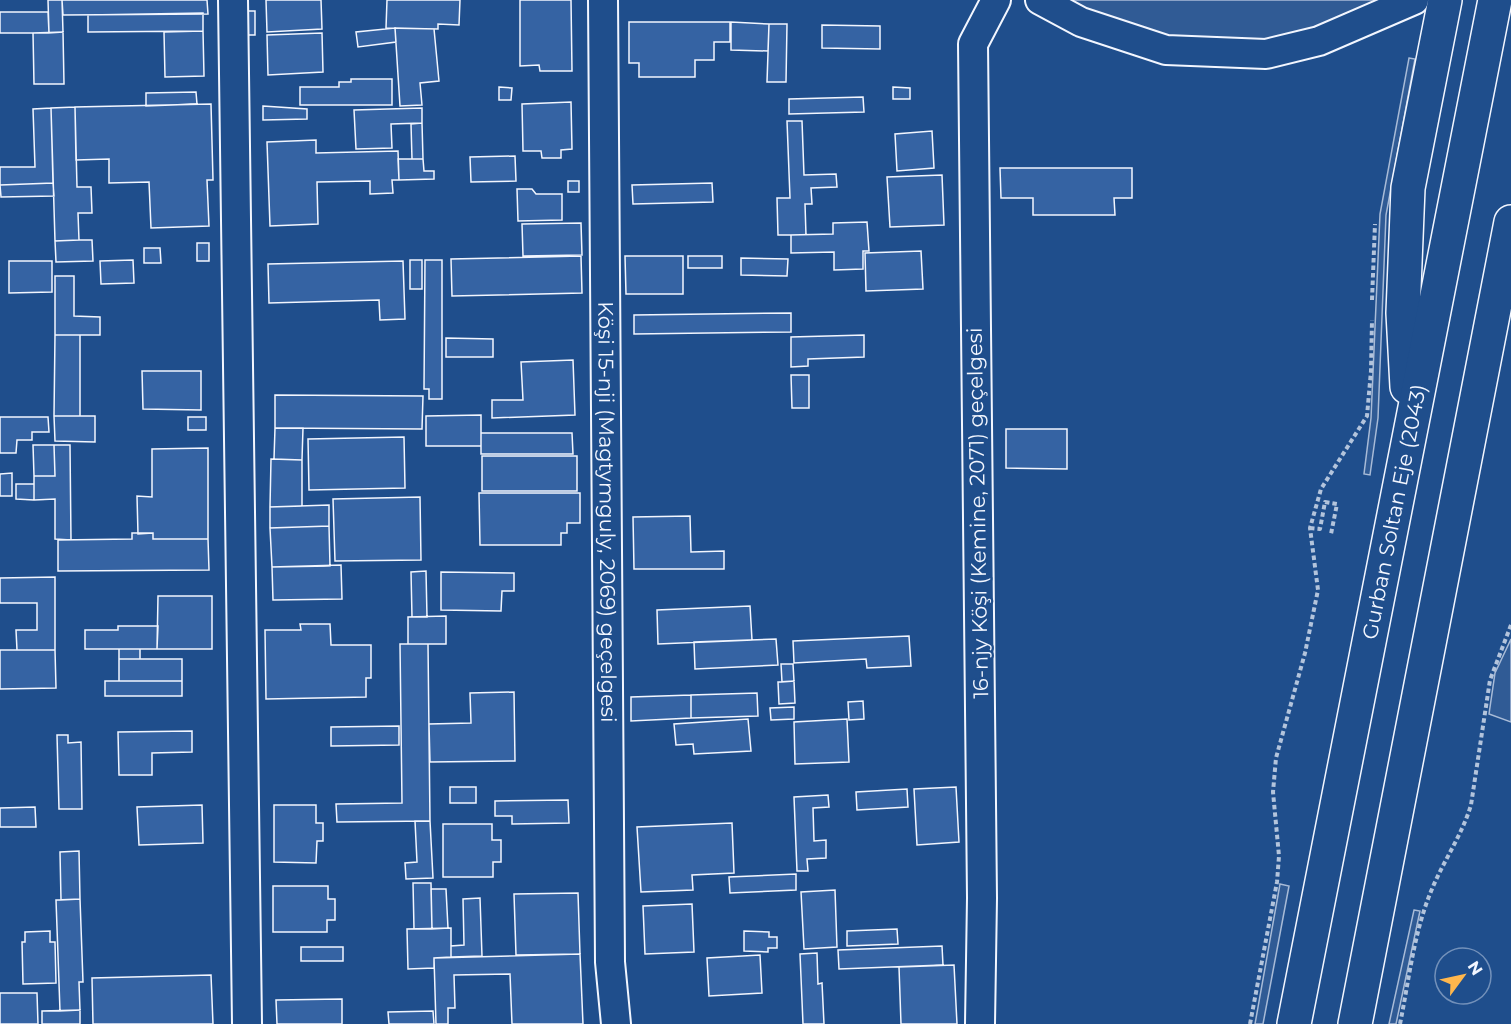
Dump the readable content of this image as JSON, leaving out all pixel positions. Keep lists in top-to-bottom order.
{
  "streets": {
    "highway": ["Gurban Soltan Eje (2043)"],
    "street": ["Köşi 15-nji (Magtymguly, 2069) geçelgesi", "16-njy Köşi (Kemine, 2071) geçelgesi"]
  },
  "north": "top right"
}
